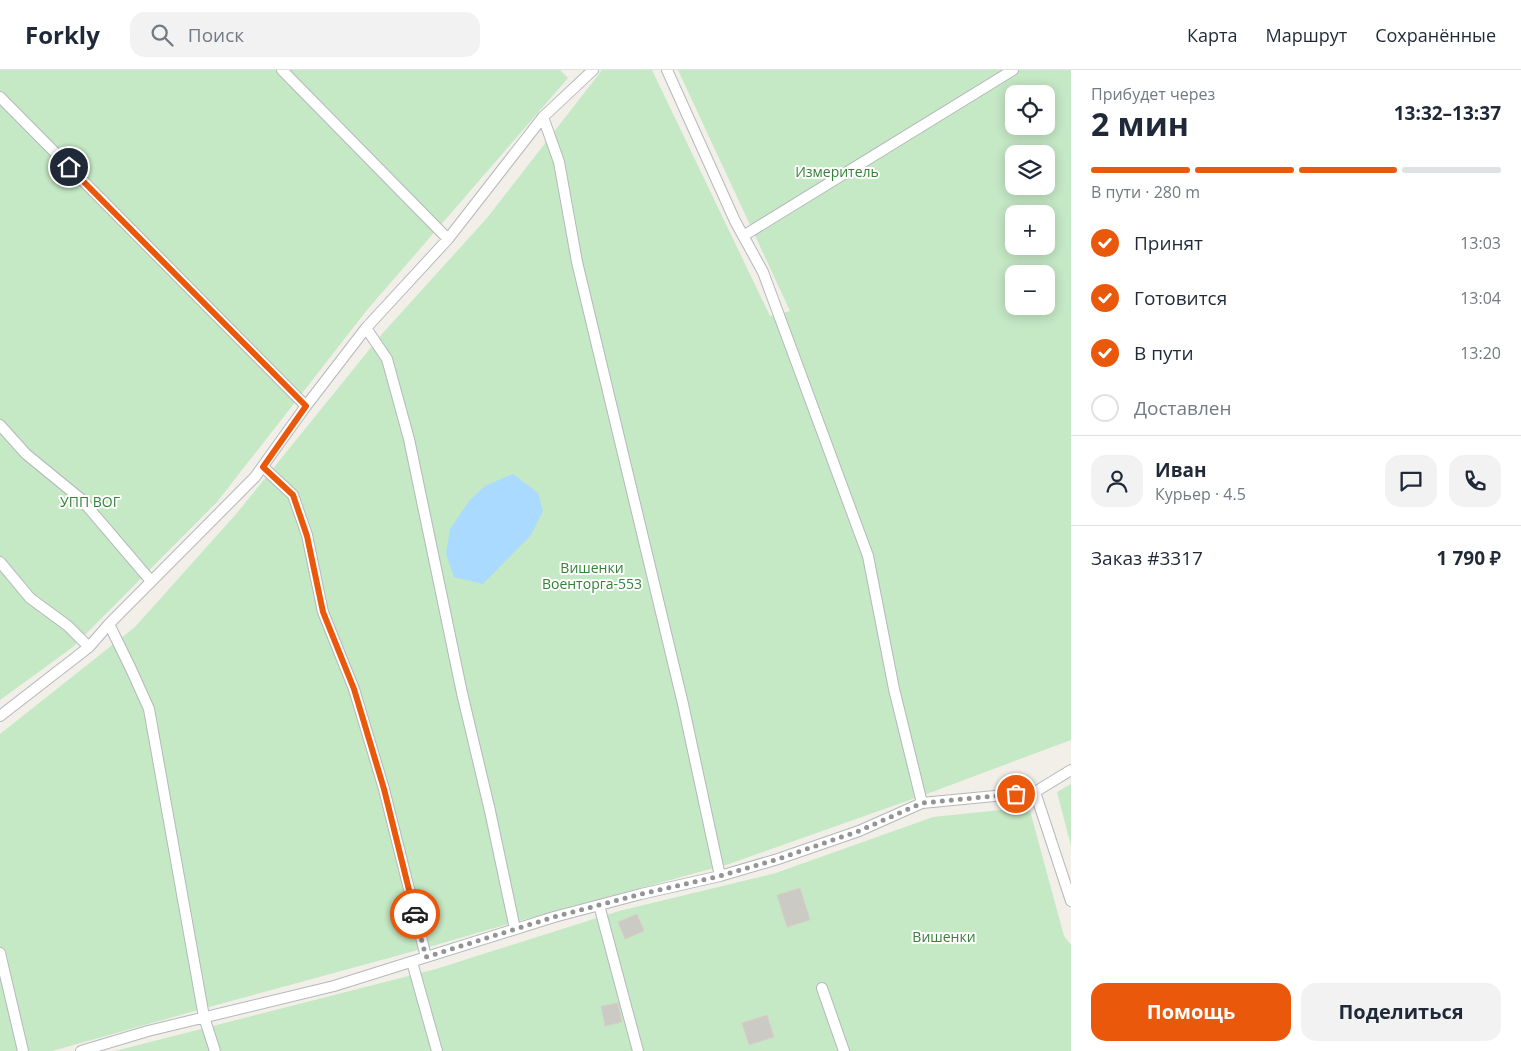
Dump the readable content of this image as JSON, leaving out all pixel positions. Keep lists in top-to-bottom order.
{
  "parks": [
    "Измеритель",
    "УПП ВОГ",
    "Вишенки Военторга-553",
    "Вишенки"
  ],
  "page": {
    "header": "Forkly",
    "search": "Поиск",
    "nav": ["Карта", "Маршрут", "Сохранённые"],
    "heading": ["2 мин", "Прибудет через", "13:32–13:37"],
    "panel": [
      "Иван",
      "Курьер · 4.5",
      "Заказ #3317",
      "1 790 ₽"
    ],
    "map_buttons": ["+", "−"],
    "bar": "В пути · 280 m",
    "list": [
      ["Принят", "13:03"],
      ["Готовится", "13:04"],
      ["В пути", "13:20"],
      "Доставлен"
    ],
    "buttons": ["Помощь", "Поделиться"]
  }
}
